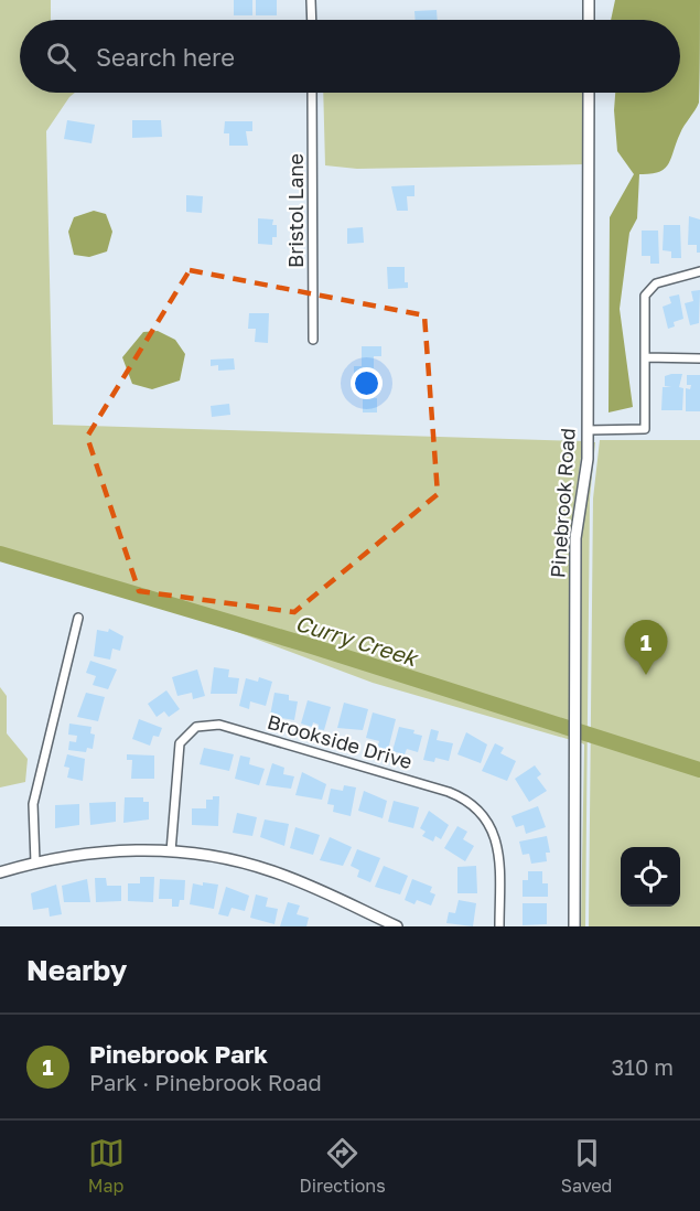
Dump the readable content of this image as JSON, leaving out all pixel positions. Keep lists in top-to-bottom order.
{
  "streets": {
    "street": ["Bristol Lane", "Pinebrook Road", "Brookside Drive"]
  },
  "water": ["Curry Creek"],
  "page": {
    "search": "Search here",
    "pins": "1",
    "heading": "Nearby",
    "list": [
      {
        "mark": "1",
        "name": "Pinebrook Park",
        "note": "Park · Pinebrook Road",
        "value": "310 m"
      }
    ],
    "nav": ["Map", "Directions", "Saved"]
  }
}
